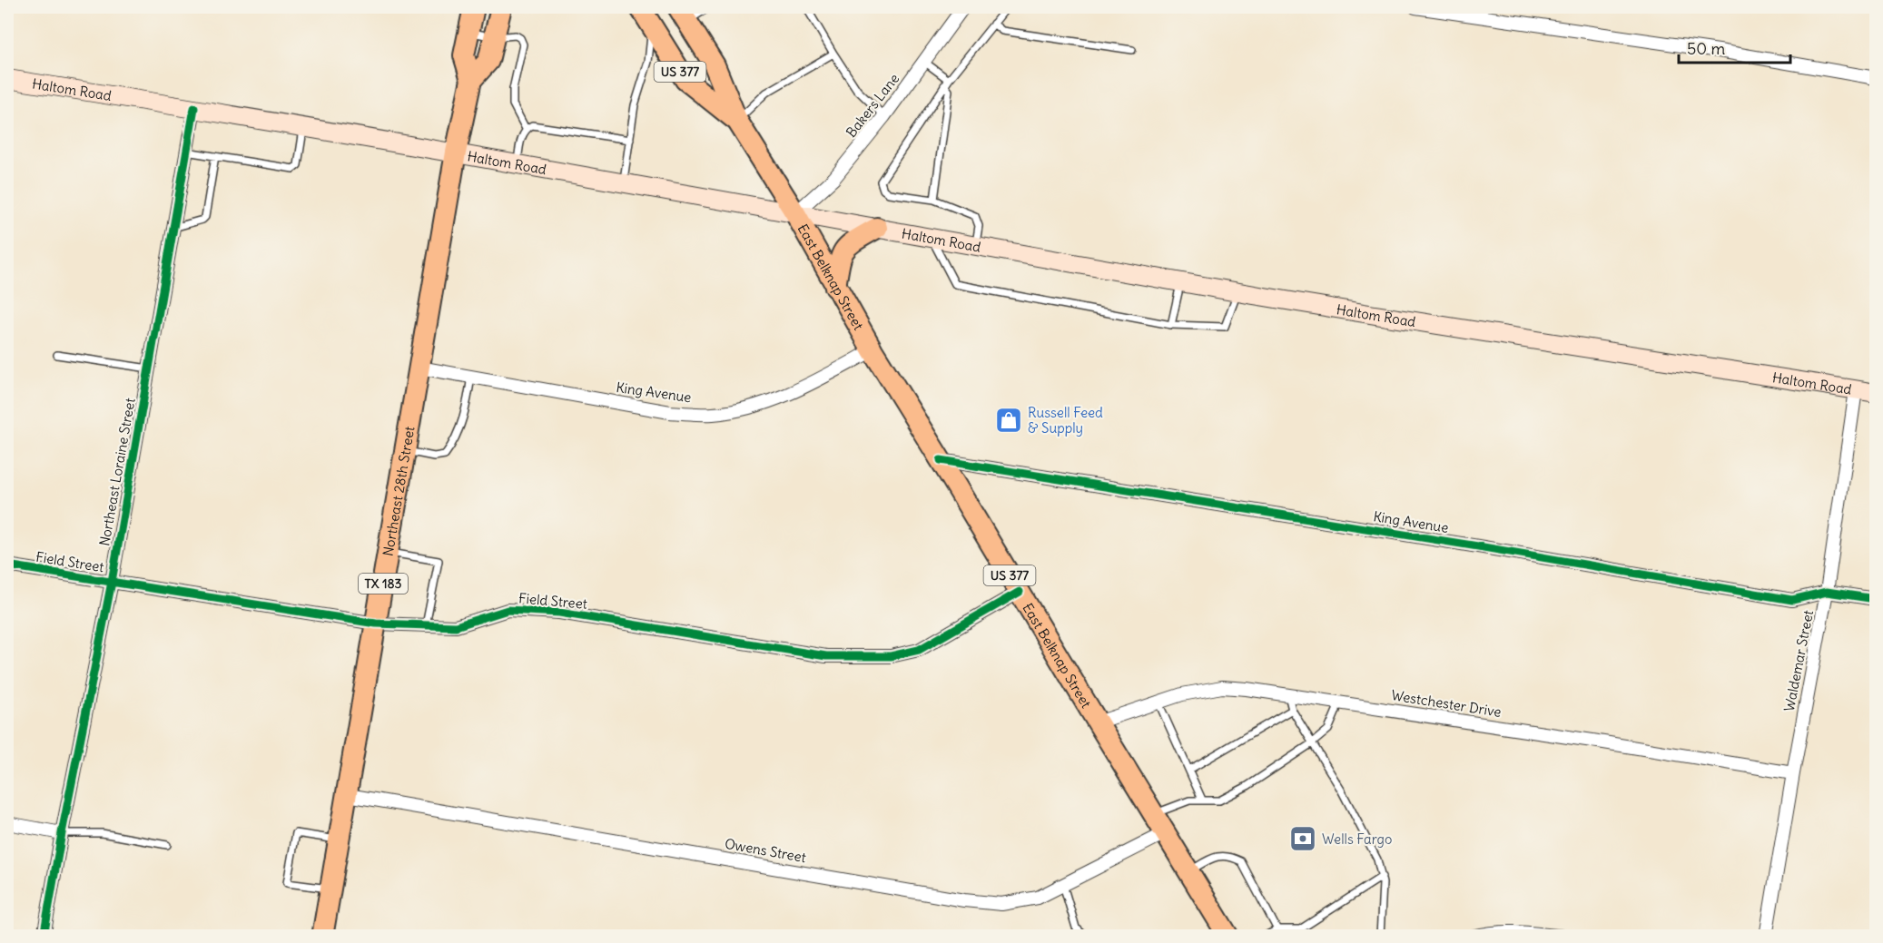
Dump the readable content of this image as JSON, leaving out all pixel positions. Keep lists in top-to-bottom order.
{
  "streets": {
    "main road": [
      "US 377",
      "Haltom Road",
      "East Belknap Street",
      "Northeast 28th Street",
      "TX 183"
    ],
    "street": [
      "Bakers Lane",
      "King Avenue",
      "Northeast Loraine Street",
      "Field Street",
      "Waldemar Street",
      "Westchester Drive",
      "Owens Street"
    ]
  },
  "crossings": [
    ["US 377", "East Belknap Street"],
    ["Haltom Road", "Bakers Lane"],
    ["Haltom Road", "East Belknap Street"],
    ["Haltom Road", "Northeast Loraine Street"],
    ["Haltom Road", "Northeast 28th Street"],
    ["Haltom Road", "Waldemar Street"],
    ["Bakers Lane", "East Belknap Street"],
    ["East Belknap Street", "King Avenue"],
    ["East Belknap Street", "Field Street"],
    ["East Belknap Street", "Westchester Drive"],
    ["East Belknap Street", "Owens Street"],
    ["King Avenue", "Northeast 28th Street"],
    ["King Avenue", "Waldemar Street"],
    ["Northeast Loraine Street", "Field Street"],
    ["Northeast 28th Street", "Field Street"],
    ["Northeast 28th Street", "Owens Street"],
    ["Waldemar Street", "Westchester Drive"]
  ],
  "places": {
    "shop": ["Russell Feed & Supply"],
    "bank": ["Wells Fargo"]
  },
  "scale_bar": "50 m"
}
